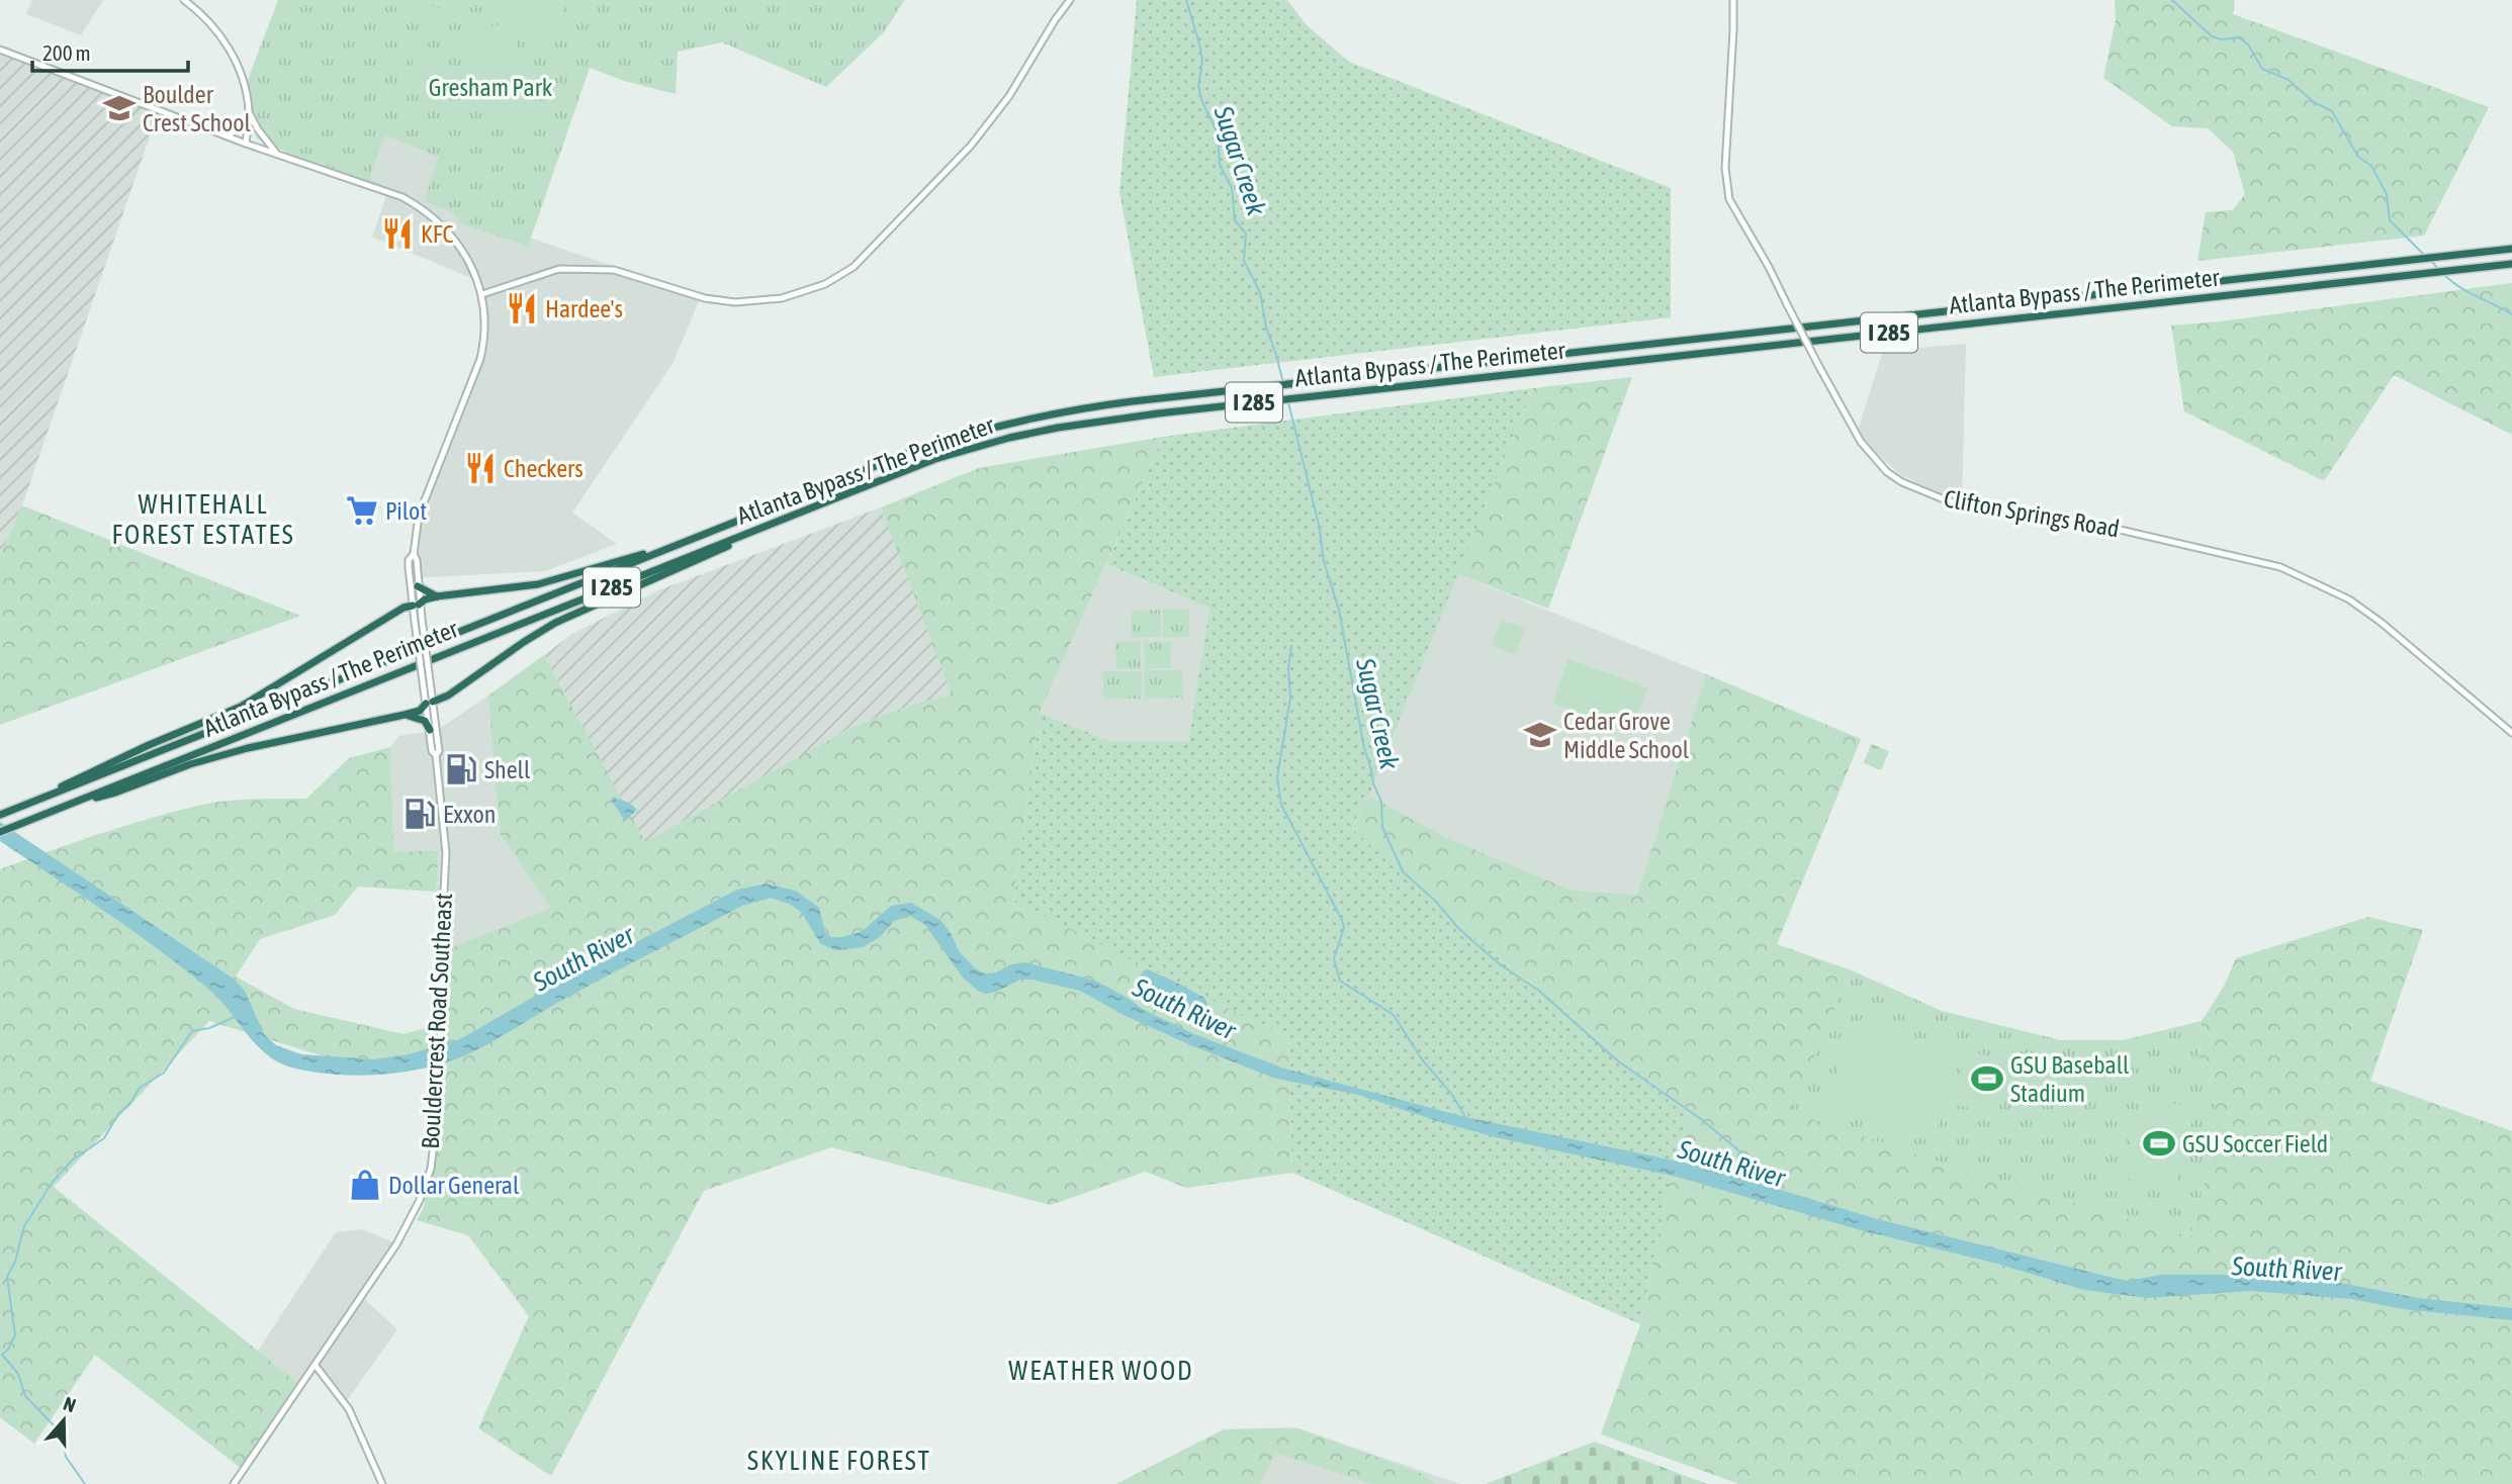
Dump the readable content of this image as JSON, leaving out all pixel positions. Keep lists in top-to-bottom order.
{
  "streets": {
    "highway": ["Atlanta Bypass / The Perimeter", "I 285"],
    "street": ["Clifton Springs Road", "Bouldercrest Road Southeast"]
  },
  "districts": ["WHITEHALL FOREST ESTATES", "WEATHER WOOD", "SKYLINE FOREST"],
  "water": ["Sugar Creek", "South River"],
  "parks": ["Gresham Park"],
  "places": {
    "school or university": ["Boulder Crest School", "Cedar Grove Middle School"],
    "restaurant": ["KFC", "Hardee's", "Checkers"],
    "supermarket": ["Pilot"],
    "fuel station": ["Shell", "Exxon"],
    "sports": ["GSU Baseball Stadium", "GSU Soccer Field"],
    "shop": ["Dollar General"]
  },
  "scale_bar": "200 m",
  "north": "top"
}
